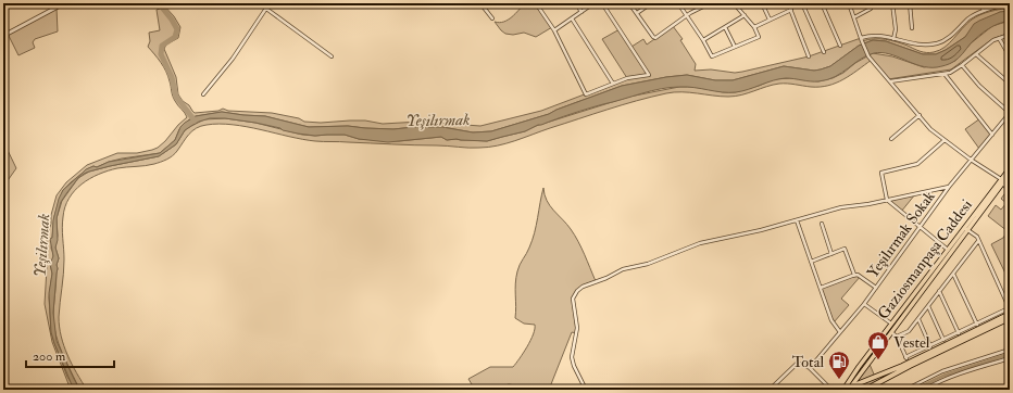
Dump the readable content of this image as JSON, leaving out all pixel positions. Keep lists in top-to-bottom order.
{
  "streets": {
    "main road": ["Gaziosmanpaşa Caddesi"],
    "street": ["Yeşilırmak Sokak"]
  },
  "water": ["Yeşilırmak"],
  "places": {
    "shop": ["Vestel"],
    "fuel station": ["Total"]
  },
  "scale_bar": "200 m"
}
